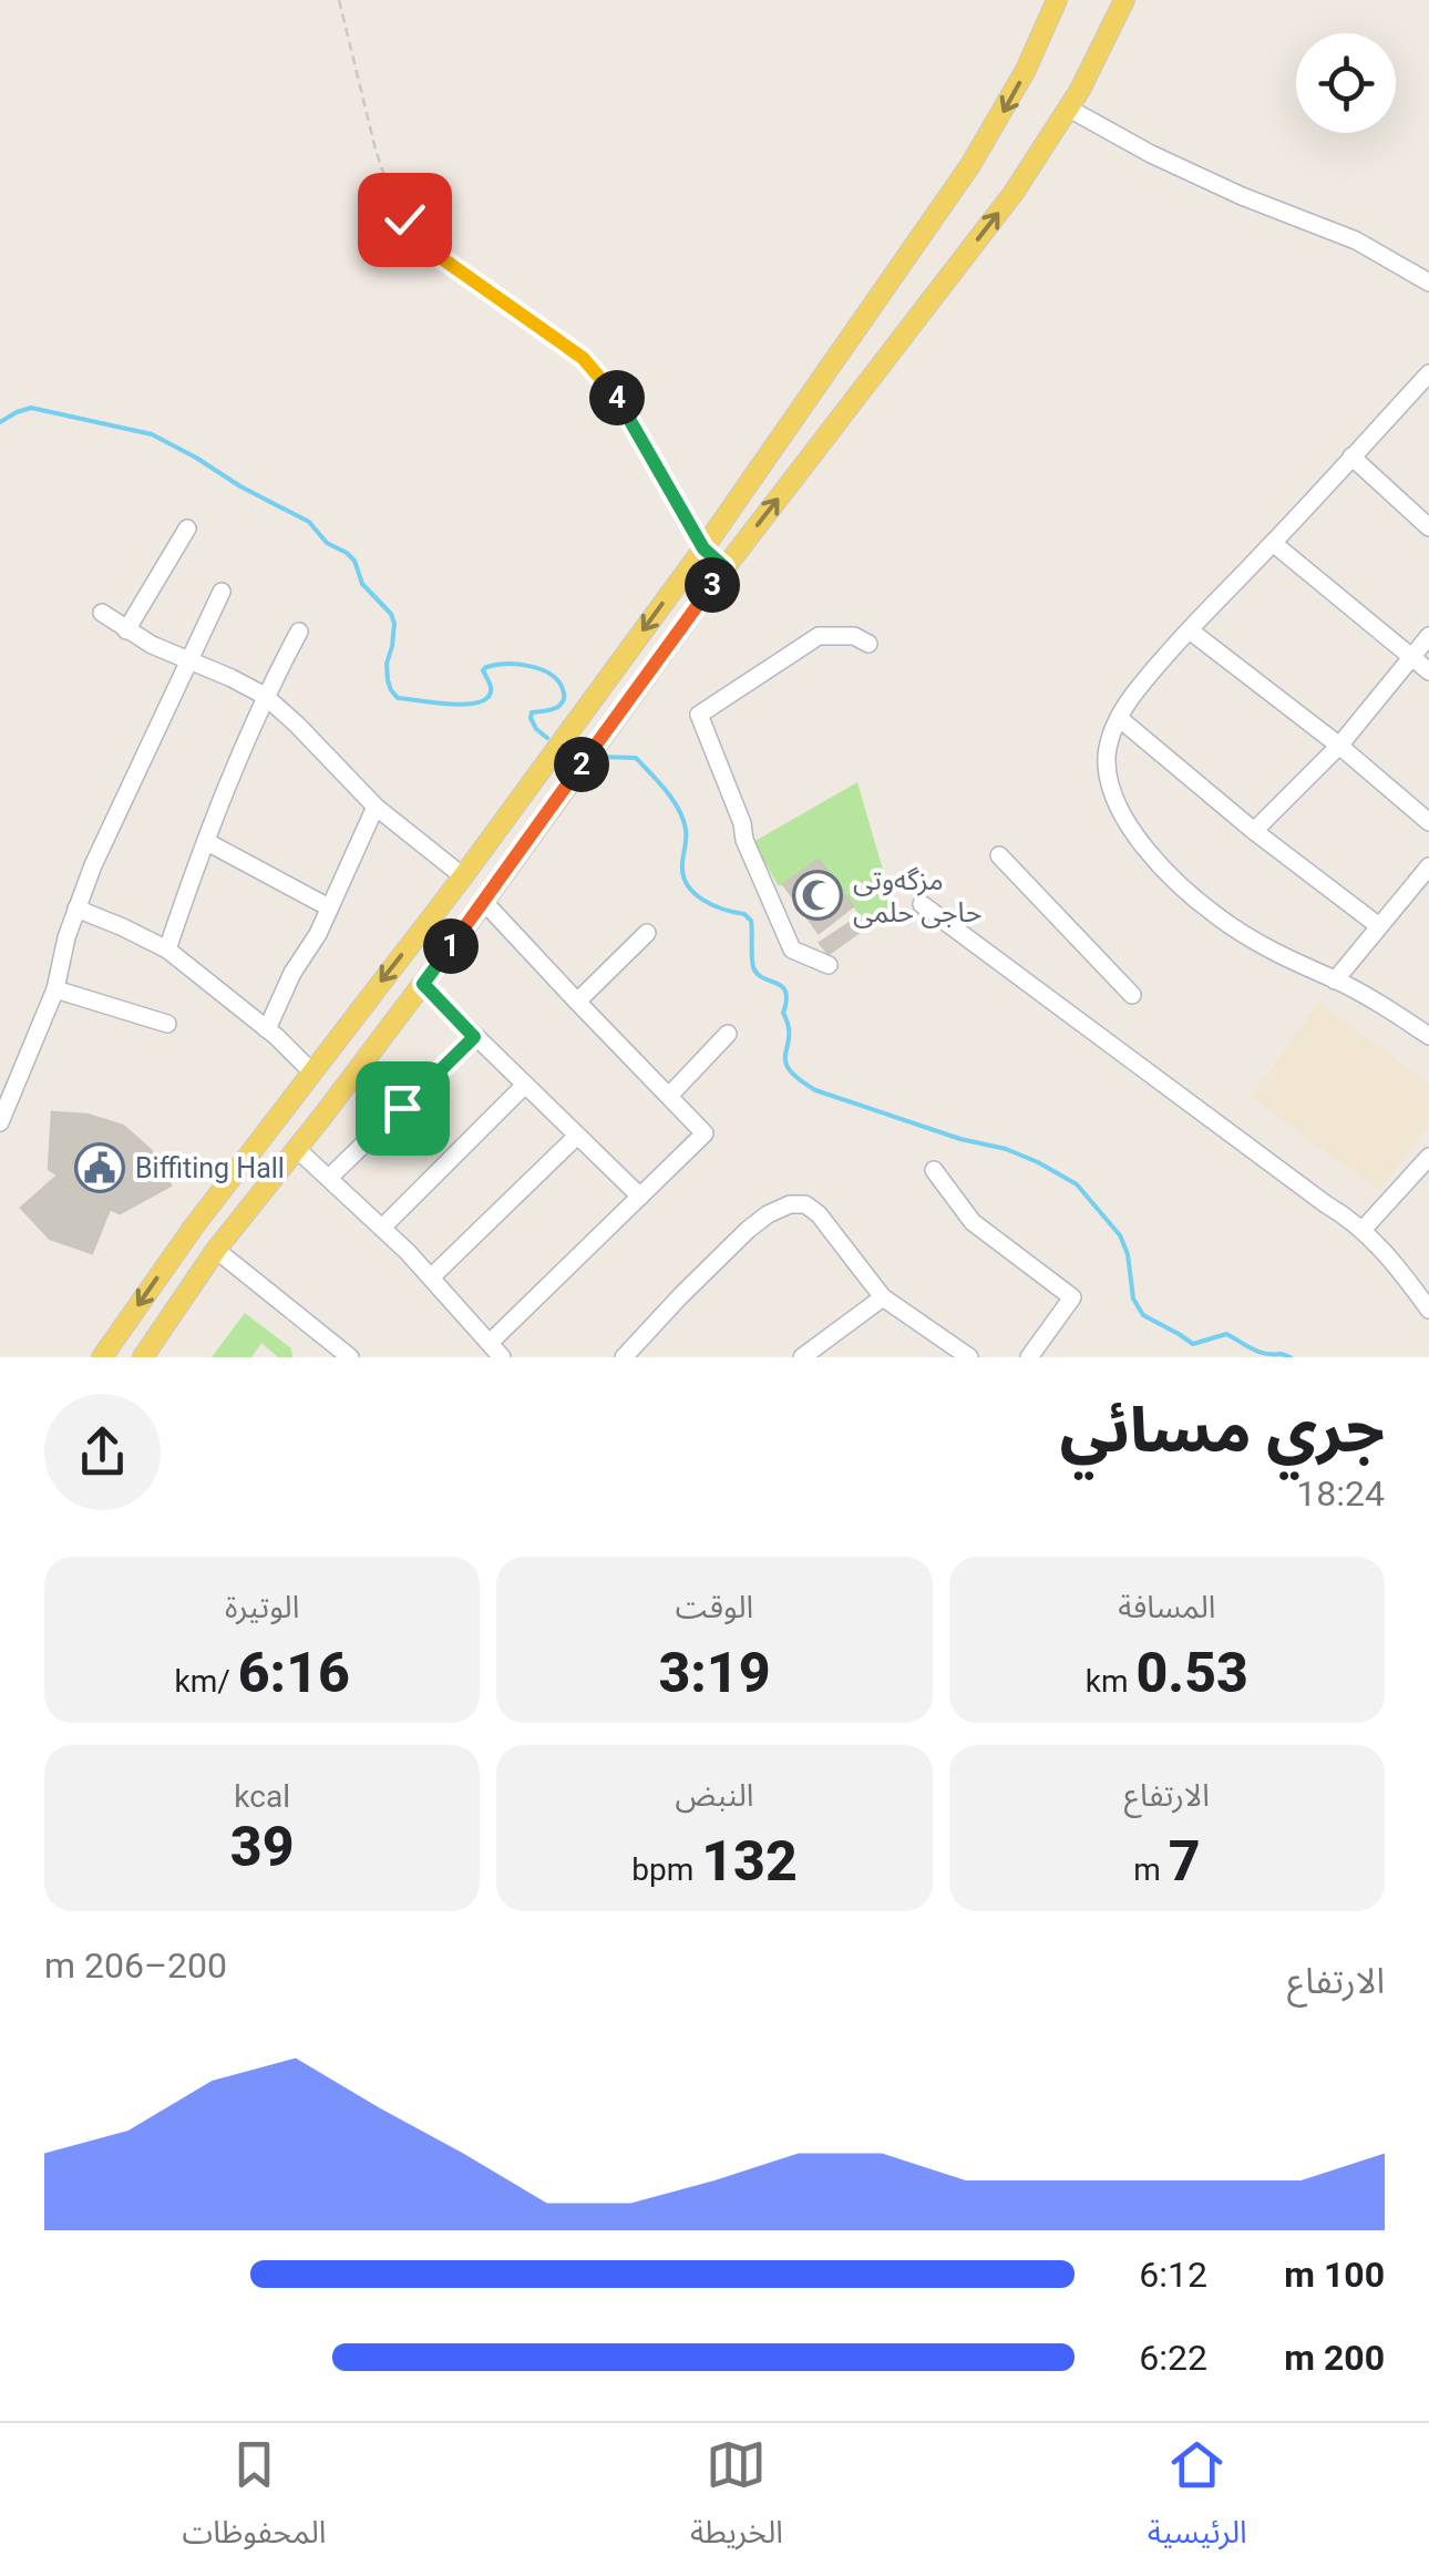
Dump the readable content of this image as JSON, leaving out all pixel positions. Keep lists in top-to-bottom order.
{
  "places": {
    "mosque": ["مزگەوتی حاجی حلمی"],
    "public building": ["Biffiting Hall"]
  },
  "page": {
    "pins": [
      "4",
      "3",
      "2",
      "1"
    ],
    "heading": ["جري مسائي", "18:24"],
    "stats": [
      ["المسافة", "0.53 km"],
      ["الوقت", "3:19"],
      ["الوتيرة", "6:16 /km"],
      ["الارتفاع", "7 m"],
      ["النبض", "132 bpm"],
      ["kcal", "39"]
    ],
    "chart": ["الارتفاع", "200–206 m"],
    "list": [
      {
        "name": "100 m",
        "note": "6:12"
      },
      {
        "name": "200 m",
        "note": "6:22"
      }
    ],
    "tabs": ["الرئيسية", "الخريطة", "المحفوظات"]
  }
}
